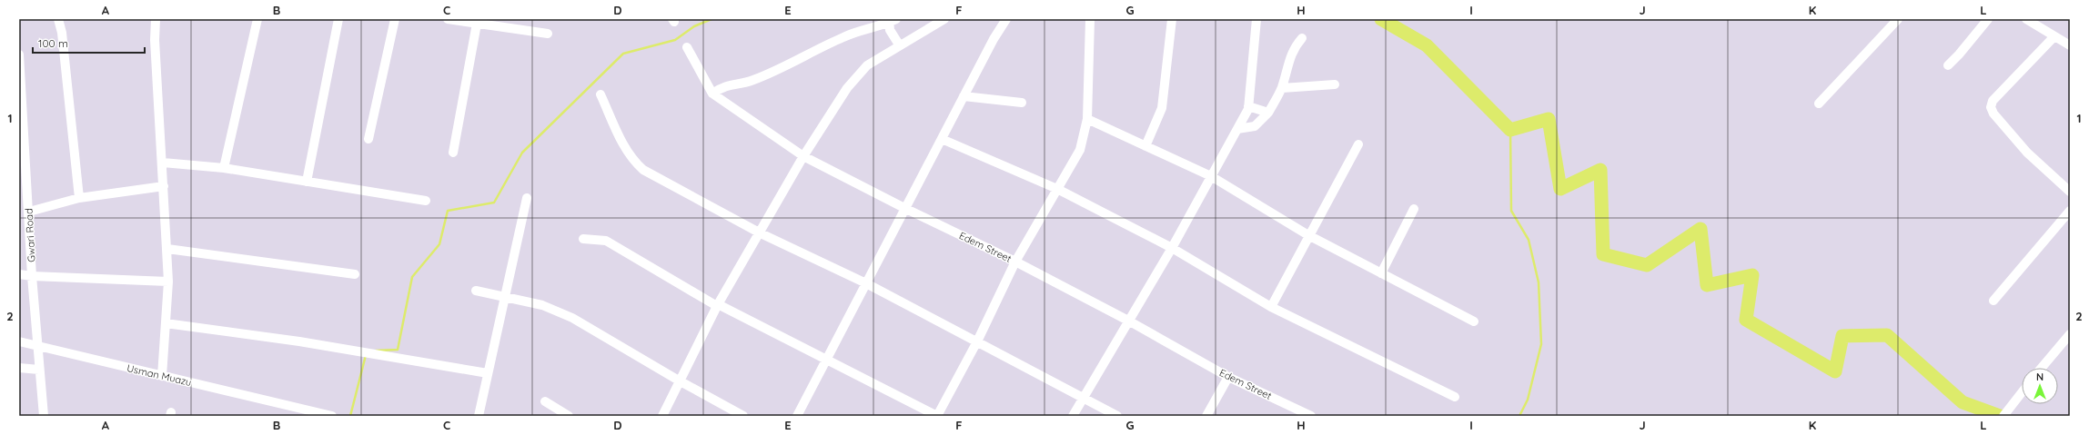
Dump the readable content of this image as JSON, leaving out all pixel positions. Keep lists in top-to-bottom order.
{
  "streets": {
    "street": ["Gwari Road", "Edem Street", "Usman Muazu"]
  },
  "crossings": [
    ["Gwari Road", "Usman Muazu"]
  ],
  "scale_bar": "100 m",
  "north": "top",
  "grid": {
    "columns": [
      "A",
      "B",
      "C",
      "D",
      "E",
      "F",
      "G",
      "H",
      "I",
      "J",
      "K",
      "L"
    ],
    "rows": ["1", "2"]
  }
}
